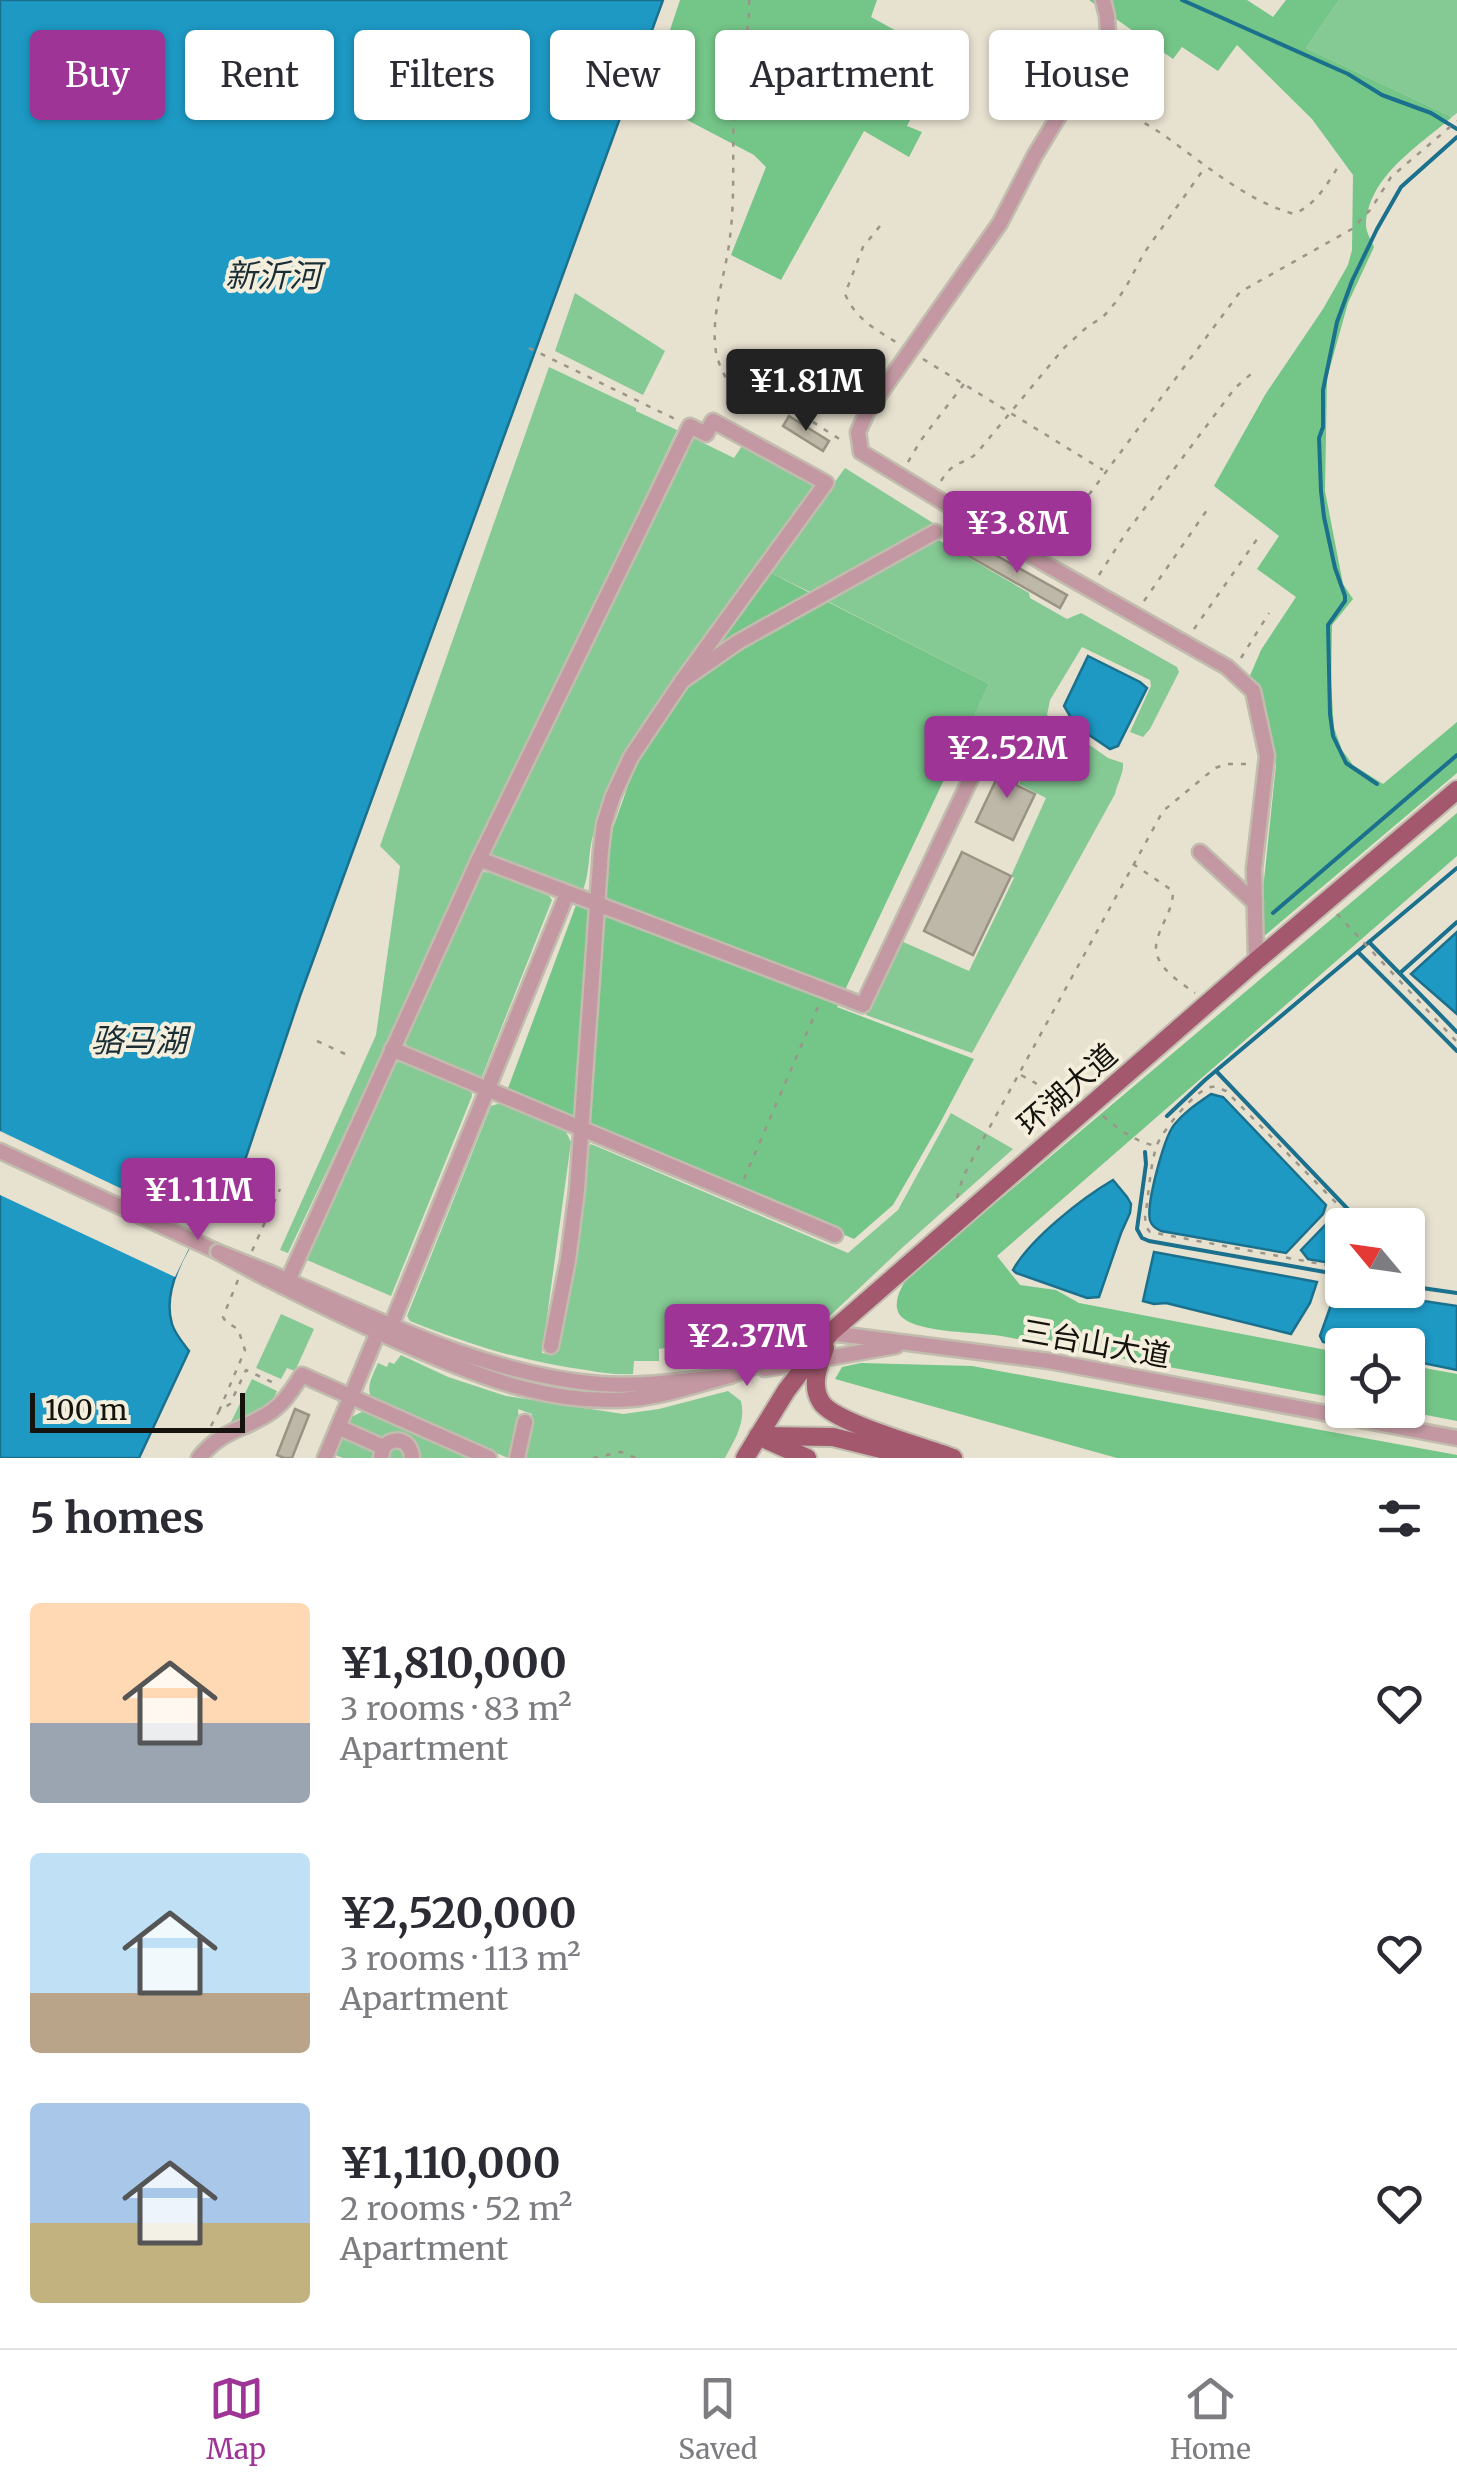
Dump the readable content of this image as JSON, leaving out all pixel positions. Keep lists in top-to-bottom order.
{
  "streets": {
    "main road": ["环湖大道"],
    "street": ["三台山大道"]
  },
  "crossings": [
    ["环湖大道", "三台山大道"]
  ],
  "water": ["新沂河", "骆马湖"],
  "scale_bar": "100 m",
  "north": "top left",
  "page": {
    "chip": [
      "Buy",
      "Rent",
      "Filters",
      "New",
      "Apartment",
      "House"
    ],
    "price": [
      "¥1.81M",
      "¥3.8M",
      "¥2.52M",
      "¥1.11M",
      "¥2.37M"
    ],
    "scale": "100 m",
    "heading": "5 homes",
    "list": [
      {
        "name": "¥1,810,000",
        "note": "3 rooms · 83 m² · Apartment"
      },
      {
        "name": "¥2,520,000",
        "note": "3 rooms · 113 m² · Apartment"
      },
      {
        "name": "¥1,110,000",
        "note": "2 rooms · 52 m² · Apartment"
      }
    ],
    "tabs": ["Map", "Saved", "Home"]
  }
}
